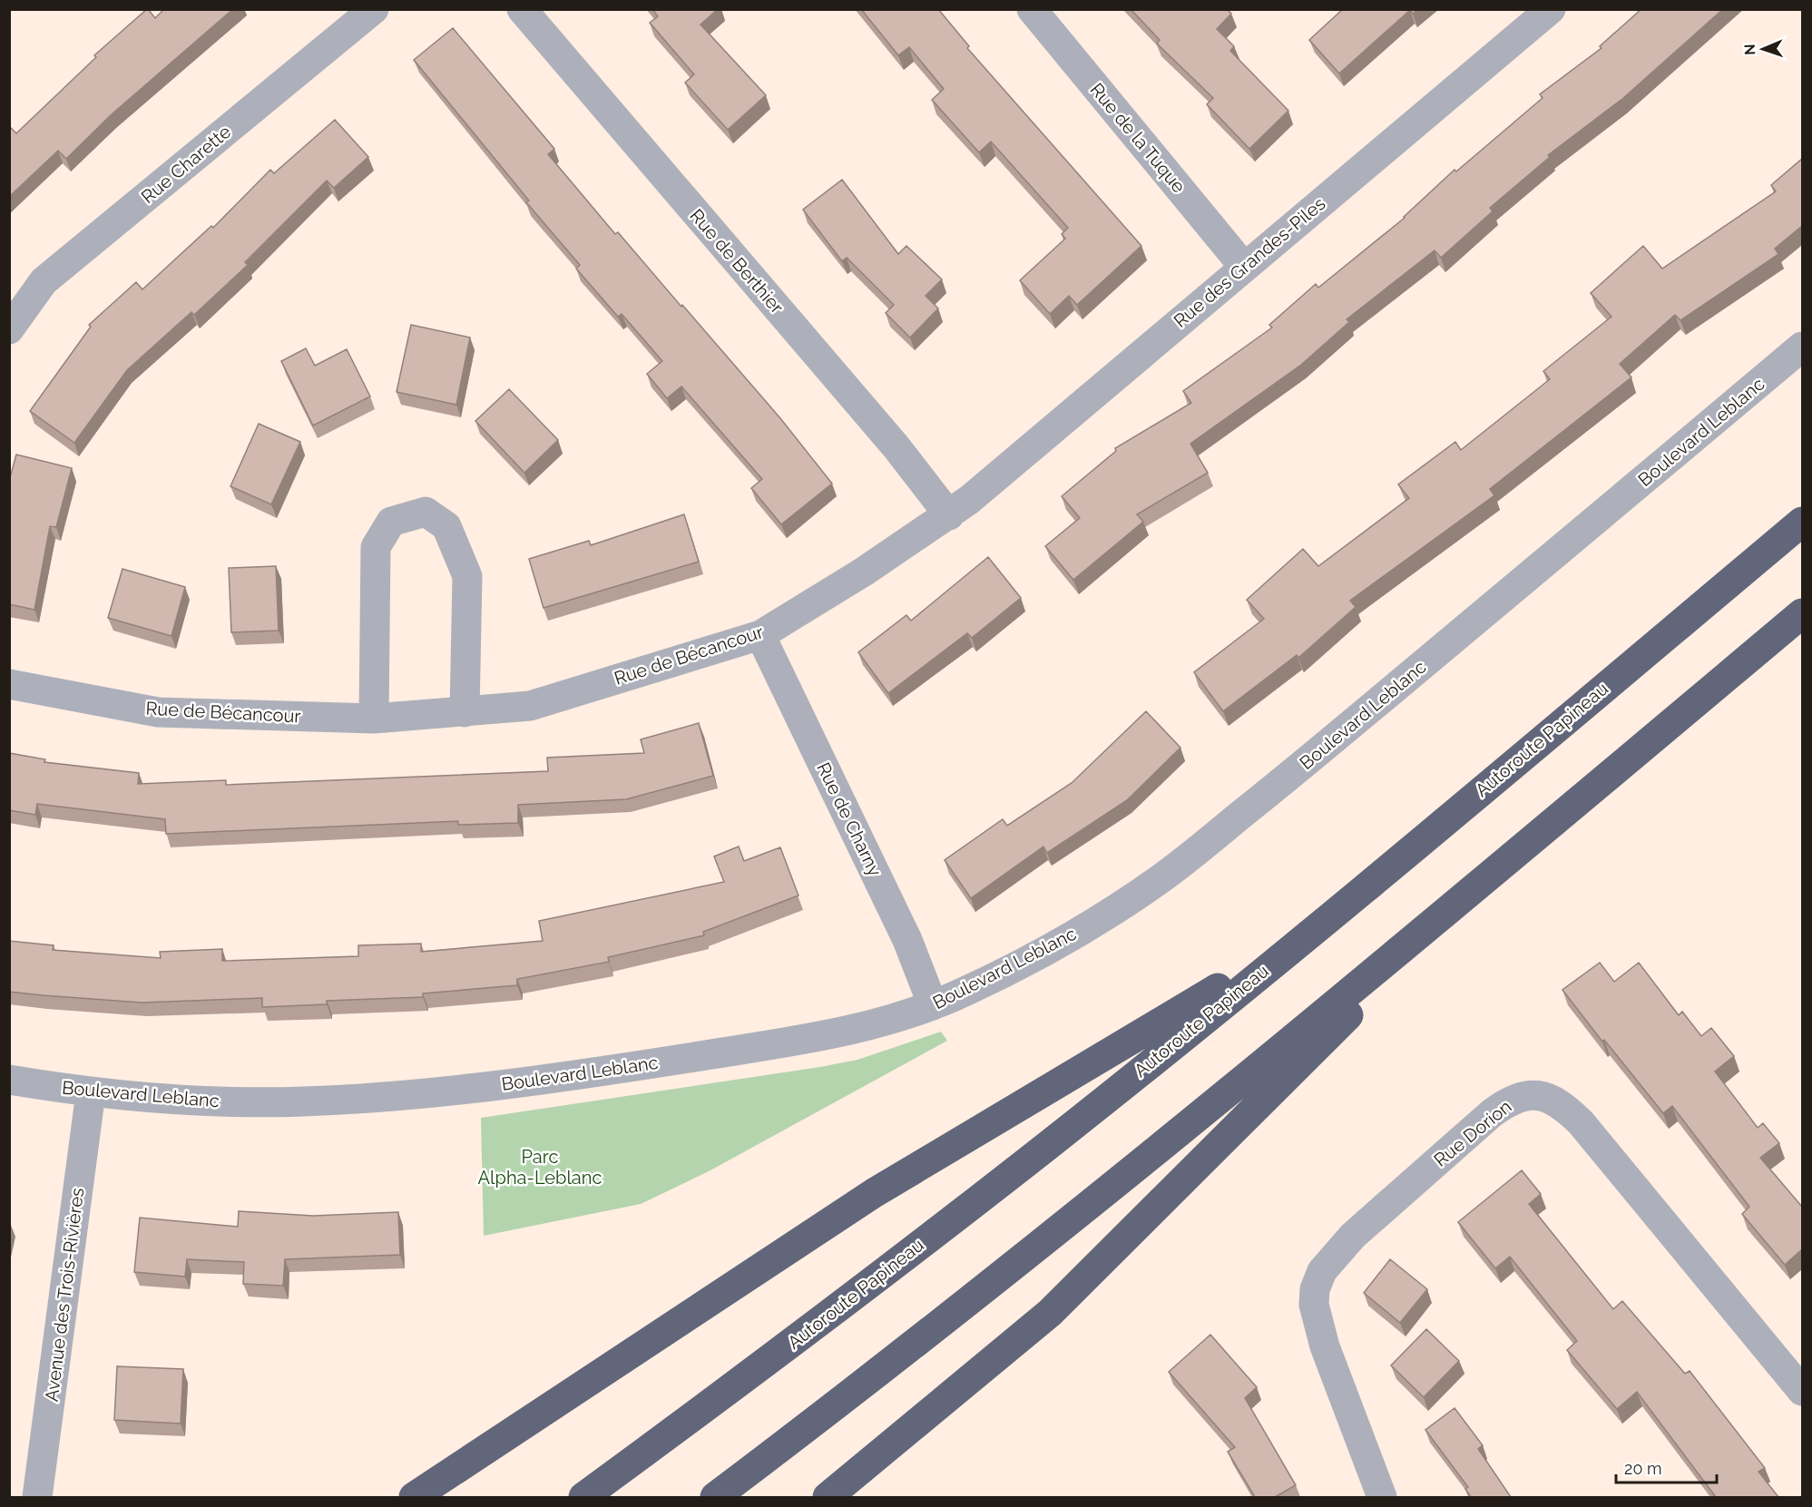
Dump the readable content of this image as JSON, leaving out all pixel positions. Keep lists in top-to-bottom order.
{
  "streets": {
    "highway": ["Autoroute Papineau"],
    "street": [
      "Rue de la Tuque",
      "Rue Charette",
      "Rue de Berthier",
      "Rue des Grandes-Piles",
      "Boulevard Leblanc",
      "Rue de Bécancour",
      "Rue de Charny",
      "Rue Dorion",
      "Avenue des Trois-Rivières"
    ]
  },
  "crossings": [
    ["Rue de la Tuque", "Rue des Grandes-Piles"],
    ["Rue de Berthier", "Rue des Grandes-Piles"],
    ["Rue de Berthier", "Rue de Bécancour"],
    ["Rue des Grandes-Piles", "Rue de Bécancour"],
    ["Boulevard Leblanc", "Rue de Charny"],
    ["Boulevard Leblanc", "Avenue des Trois-Rivières"],
    ["Rue de Bécancour", "Rue de Charny"]
  ],
  "parks": ["Parc Alpha-Leblanc"],
  "scale_bar": "20 m",
  "north": "left"
}
